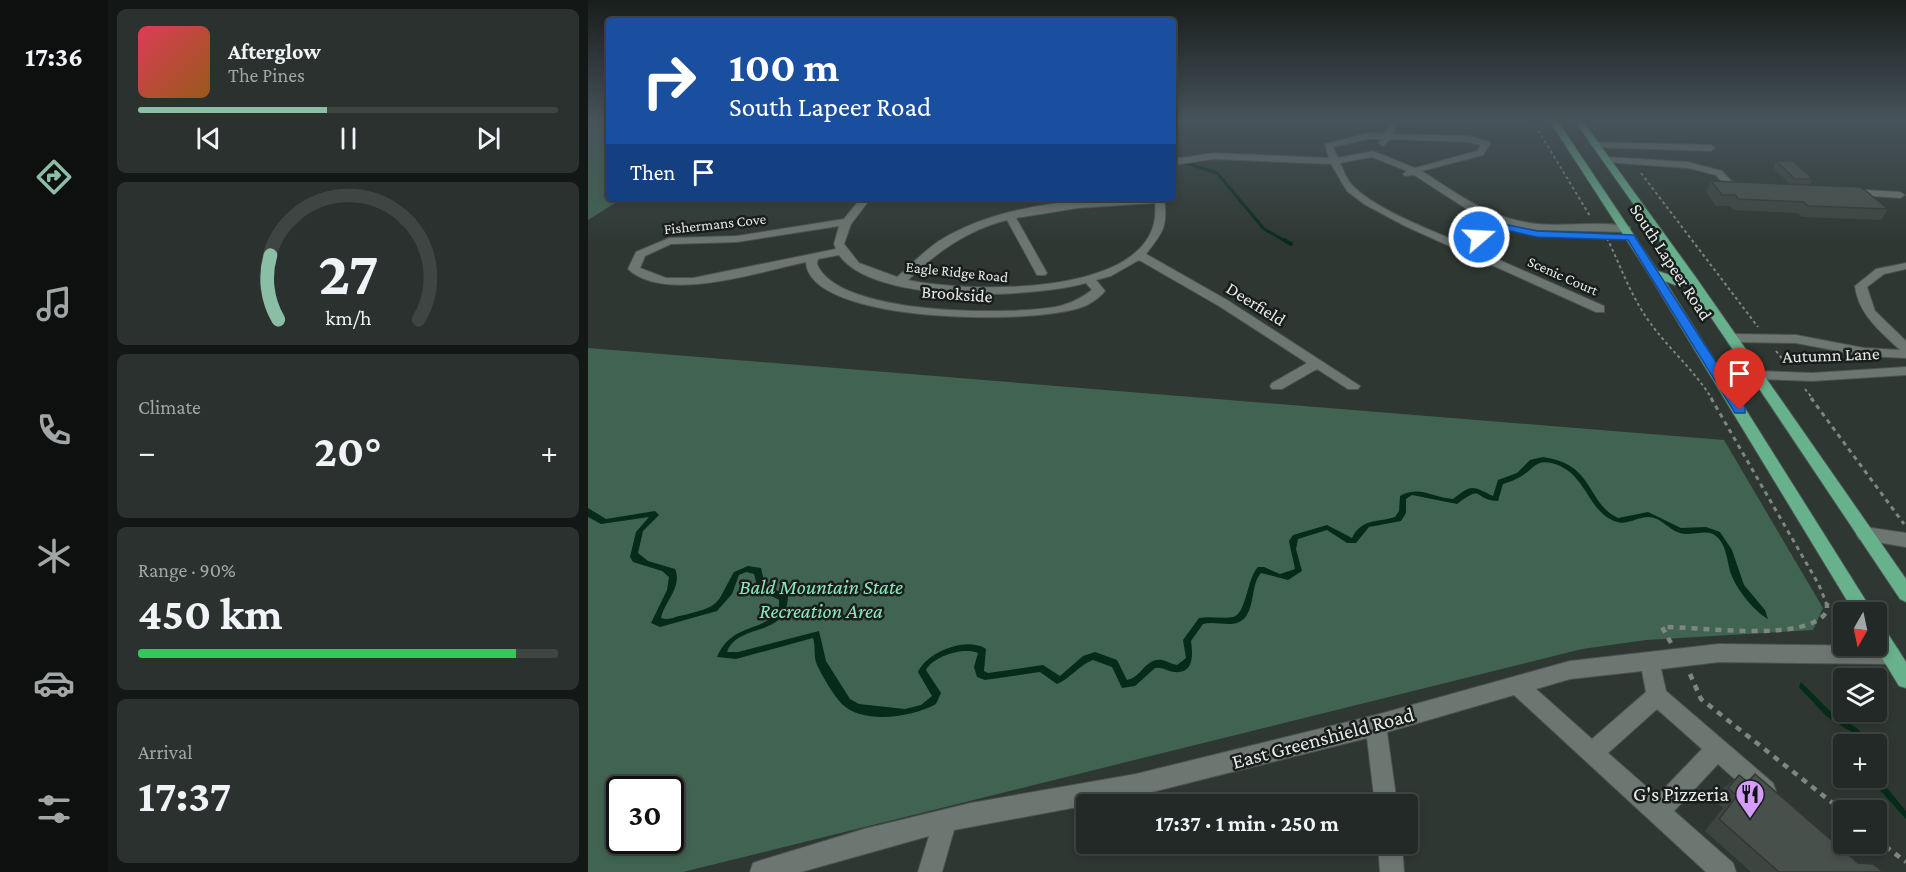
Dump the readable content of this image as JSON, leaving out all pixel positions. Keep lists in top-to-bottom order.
{
  "streets": {
    "main road": ["South Lapeer Road"],
    "street": [
      "Fishermans Cove",
      "Eagle Ridge Road",
      "Scenic Court",
      "Brookside",
      "Deerfield",
      "Autumn Lane",
      "East Greenshield Road"
    ]
  },
  "crossings": [
    ["Fishermans Cove", "Eagle Ridge Road"],
    ["Fishermans Cove", "Brookside"],
    ["South Lapeer Road", "Autumn Lane"],
    ["Eagle Ridge Road", "Brookside"],
    ["Eagle Ridge Road", "Deerfield"]
  ],
  "parks": ["Bald Mountain State Recreation Area"],
  "places": {
    "restaurant": ["G's Pizzeria"]
  },
  "north": "bottom",
  "page": {
    "tabs": "17:36",
    "turn": ["100 m", "South Lapeer Road"],
    "song": ["Afterglow", "The Pines"],
    "then": "Then",
    "tile": [
      "Climate",
      ["Range · 90%", "450 km"],
      ["Arrival", "17:37"]
    ],
    "heat": ["−", "20°", "+"],
    "map_buttons": ["+", "−"],
    "limit": "30",
    "trip": "17:37 · 1 min · 250 m",
    "gauge": ["27", "km/h"]
  }
}
